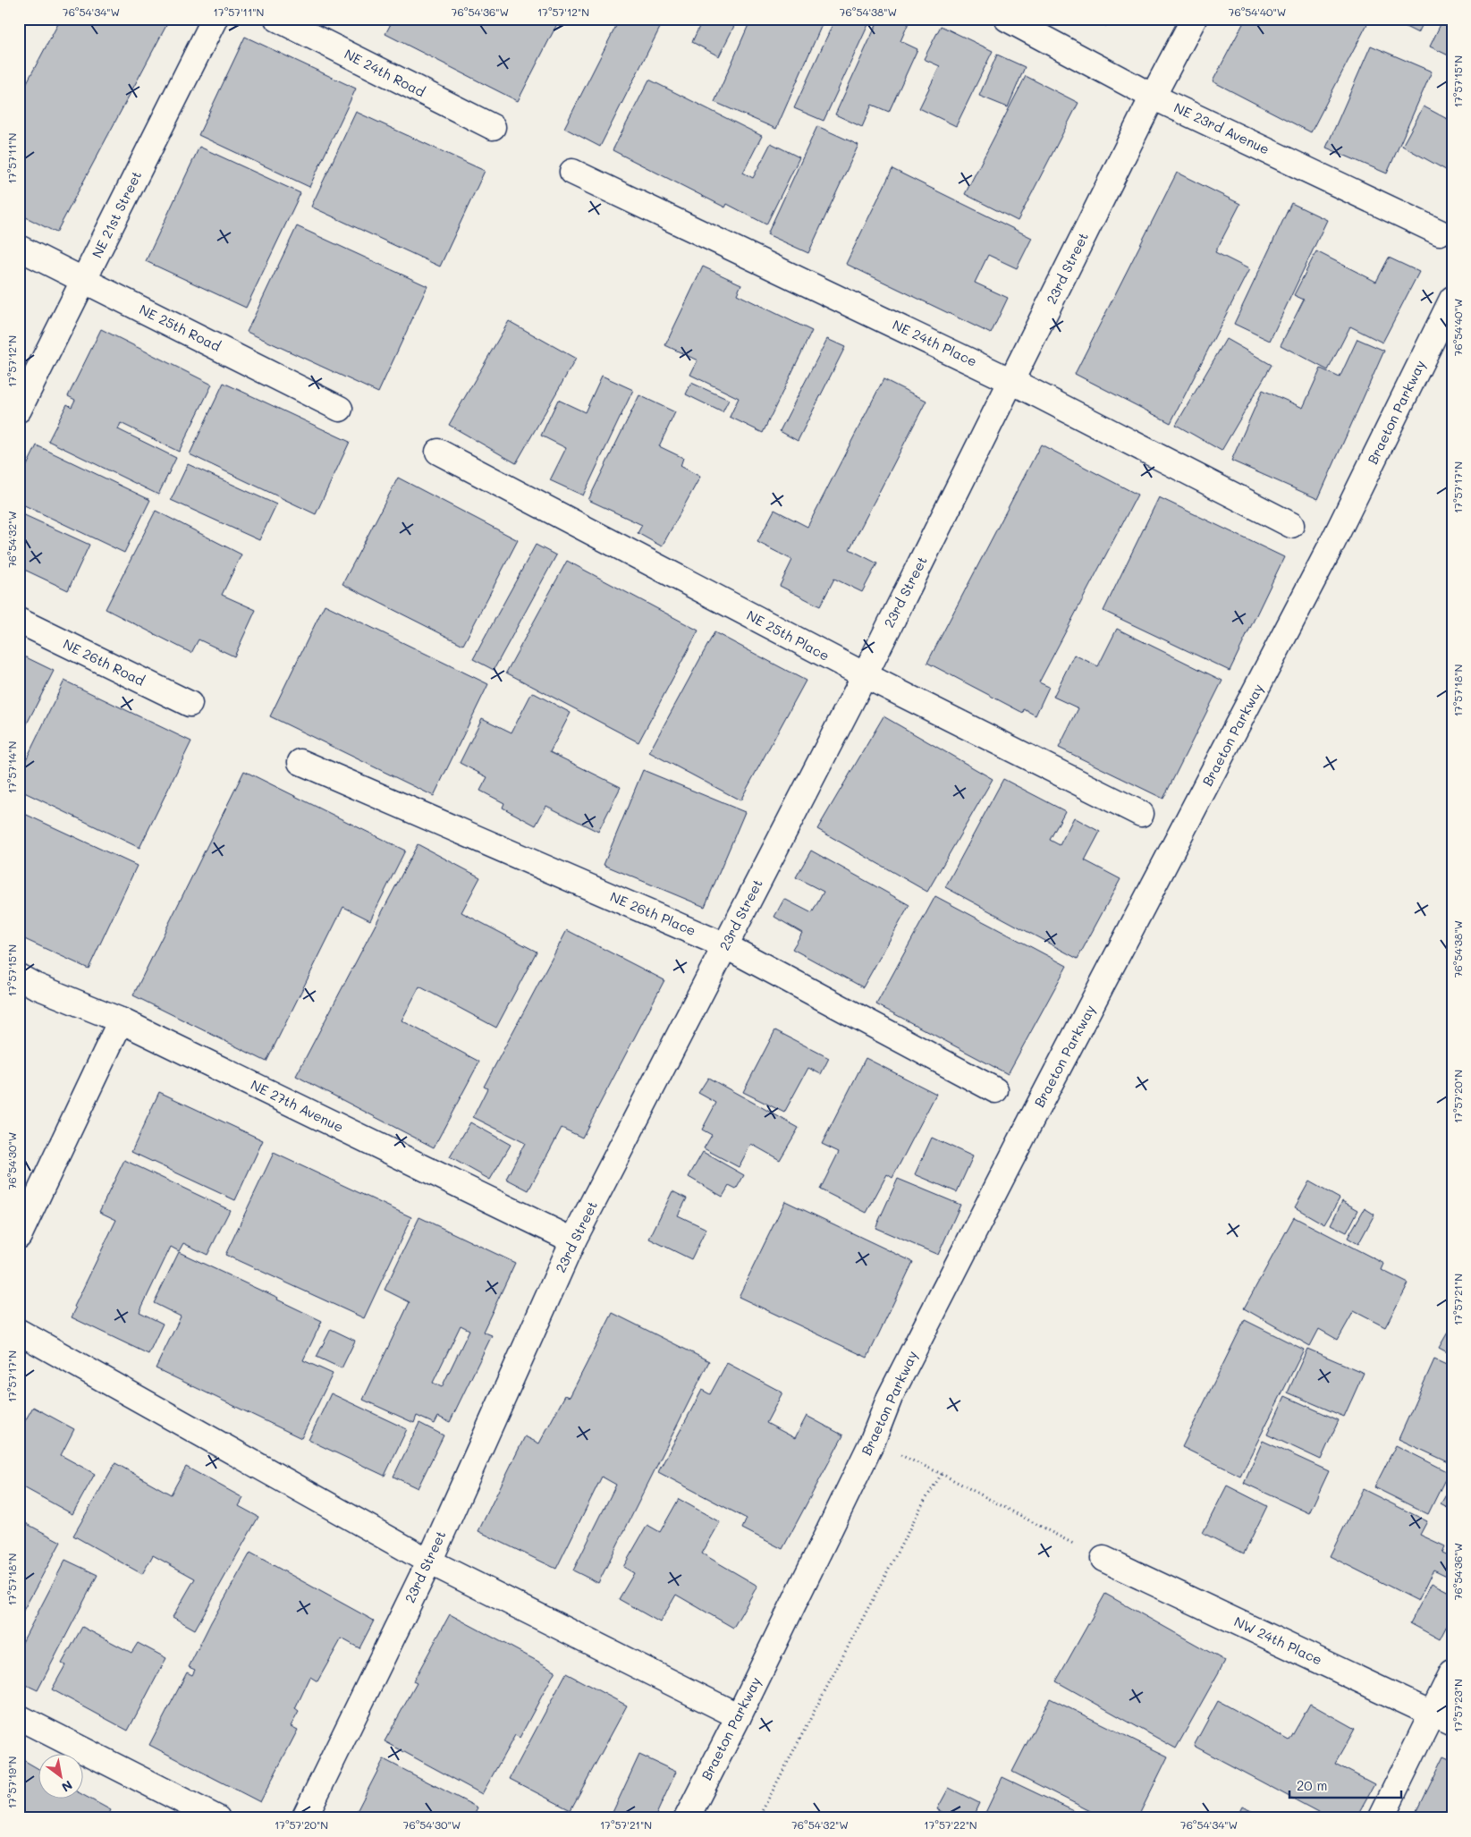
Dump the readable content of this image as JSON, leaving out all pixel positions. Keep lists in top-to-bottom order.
{
  "streets": {
    "street": [
      "NE 24th Road",
      "NE 23rd Avenue",
      "NE 21st Street",
      "23rd Street",
      "NE 25th Road",
      "NE 24th Place",
      "Braeton Parkway",
      "NE 25th Place",
      "NE 26th Road",
      "NE 26th Place",
      "NE 27th Avenue",
      "NW 24th Place"
    ]
  },
  "crossings": [
    ["NE 23rd Avenue", "23rd Street"],
    ["NE 21st Street", "NE 25th Road"],
    ["23rd Street", "NE 24th Place"],
    ["23rd Street", "NE 25th Place"],
    ["23rd Street", "NE 26th Place"],
    ["23rd Street", "NE 27th Avenue"]
  ],
  "scale_bar": "20 m",
  "north": "bottom right",
  "coordinates": [
    "76°54'34\"W",
    "17°57'11\"N",
    "76°54'36\"W",
    "17°57'12\"N",
    "76°54'38\"W",
    "76°54'40\"W",
    "17°57'15\"N",
    "17°57'17\"N",
    "76°54'32\"W",
    "17°57'18\"N",
    "17°57'14\"N",
    "17°57'20\"N",
    "76°54'30\"W",
    "17°57'21\"N",
    "17°57'23\"N",
    "17°57'19\"N",
    "17°57'22\"N"
  ]
}
